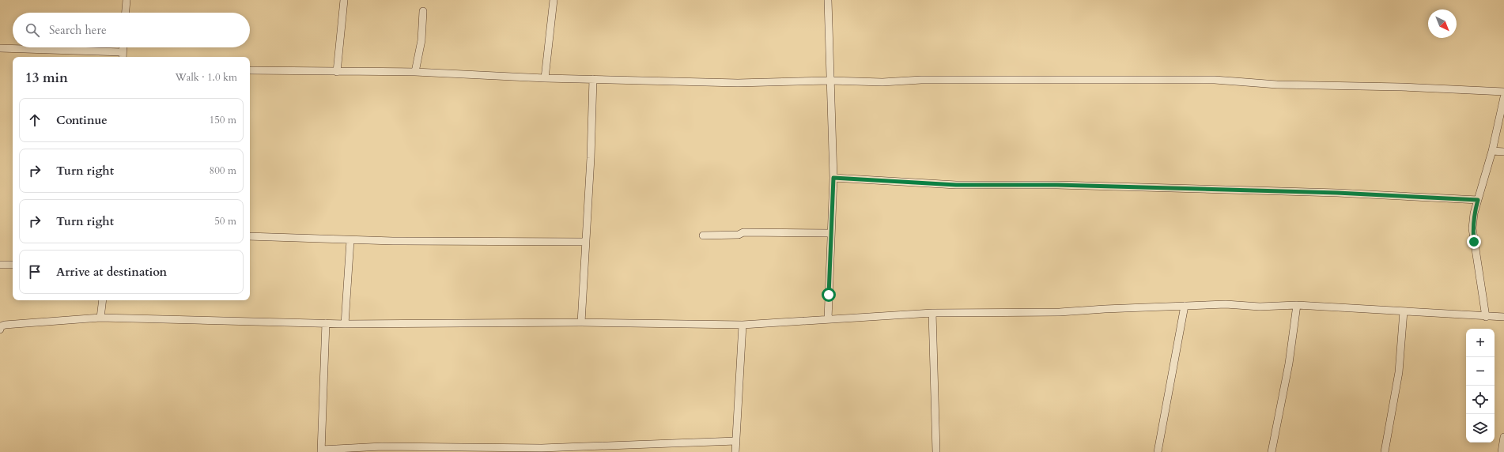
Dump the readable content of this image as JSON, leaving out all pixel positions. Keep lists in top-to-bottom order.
{
  "north": "bottom right",
  "page": {
    "search": "Search here",
    "heading": ["13 min", "Walk · 1.0 km"],
    "list": [
      ["Continue", "150 m"],
      ["Turn right", "800 m"],
      ["Turn right", "50 m"],
      "Arrive at destination"
    ],
    "map_buttons": ["+", "−"]
  }
}
